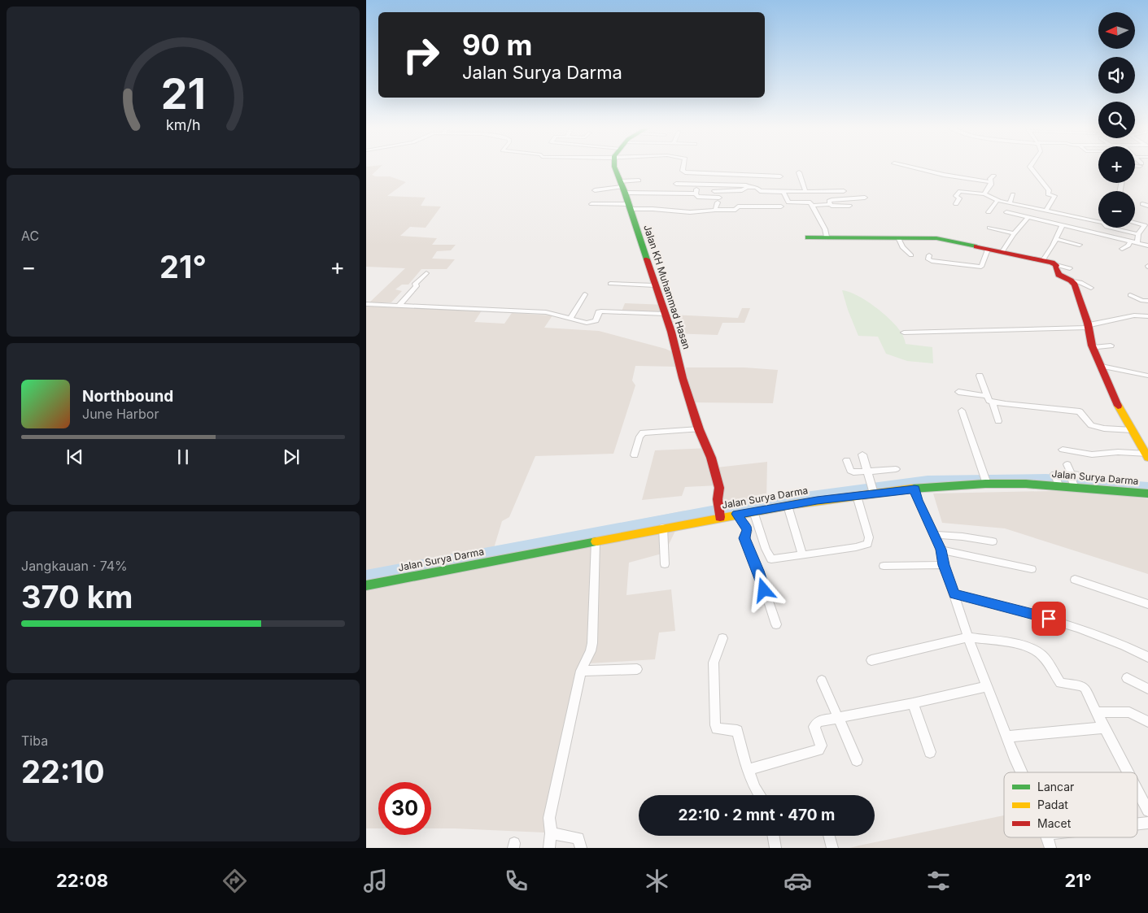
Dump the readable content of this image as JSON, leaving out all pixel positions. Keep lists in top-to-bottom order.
{
  "streets": {
    "street": ["Jalan KH Muhammad Hasan", "Jalan Surya Darma"]
  },
  "crossings": [
    ["Jalan KH Muhammad Hasan", "Jalan Surya Darma"]
  ],
  "legend": ["Lancar", "Padat", "Macet"],
  "north": "left",
  "page": {
    "map_buttons": ["+", "−"],
    "turn": ["90 m", "Jalan Surya Darma"],
    "tile": [
      "AC",
      ["Jangkauan · 74%", "370 km"],
      ["Tiba", "22:10"]
    ],
    "heat": ["−", "21°", "+"],
    "song": ["Northbound", "June Harbor"],
    "limit": "30",
    "trip": "22:10 · 2 mnt · 470 m",
    "tabs": ["22:08", "21°"],
    "gauge": ["21", "km/h"]
  }
}
